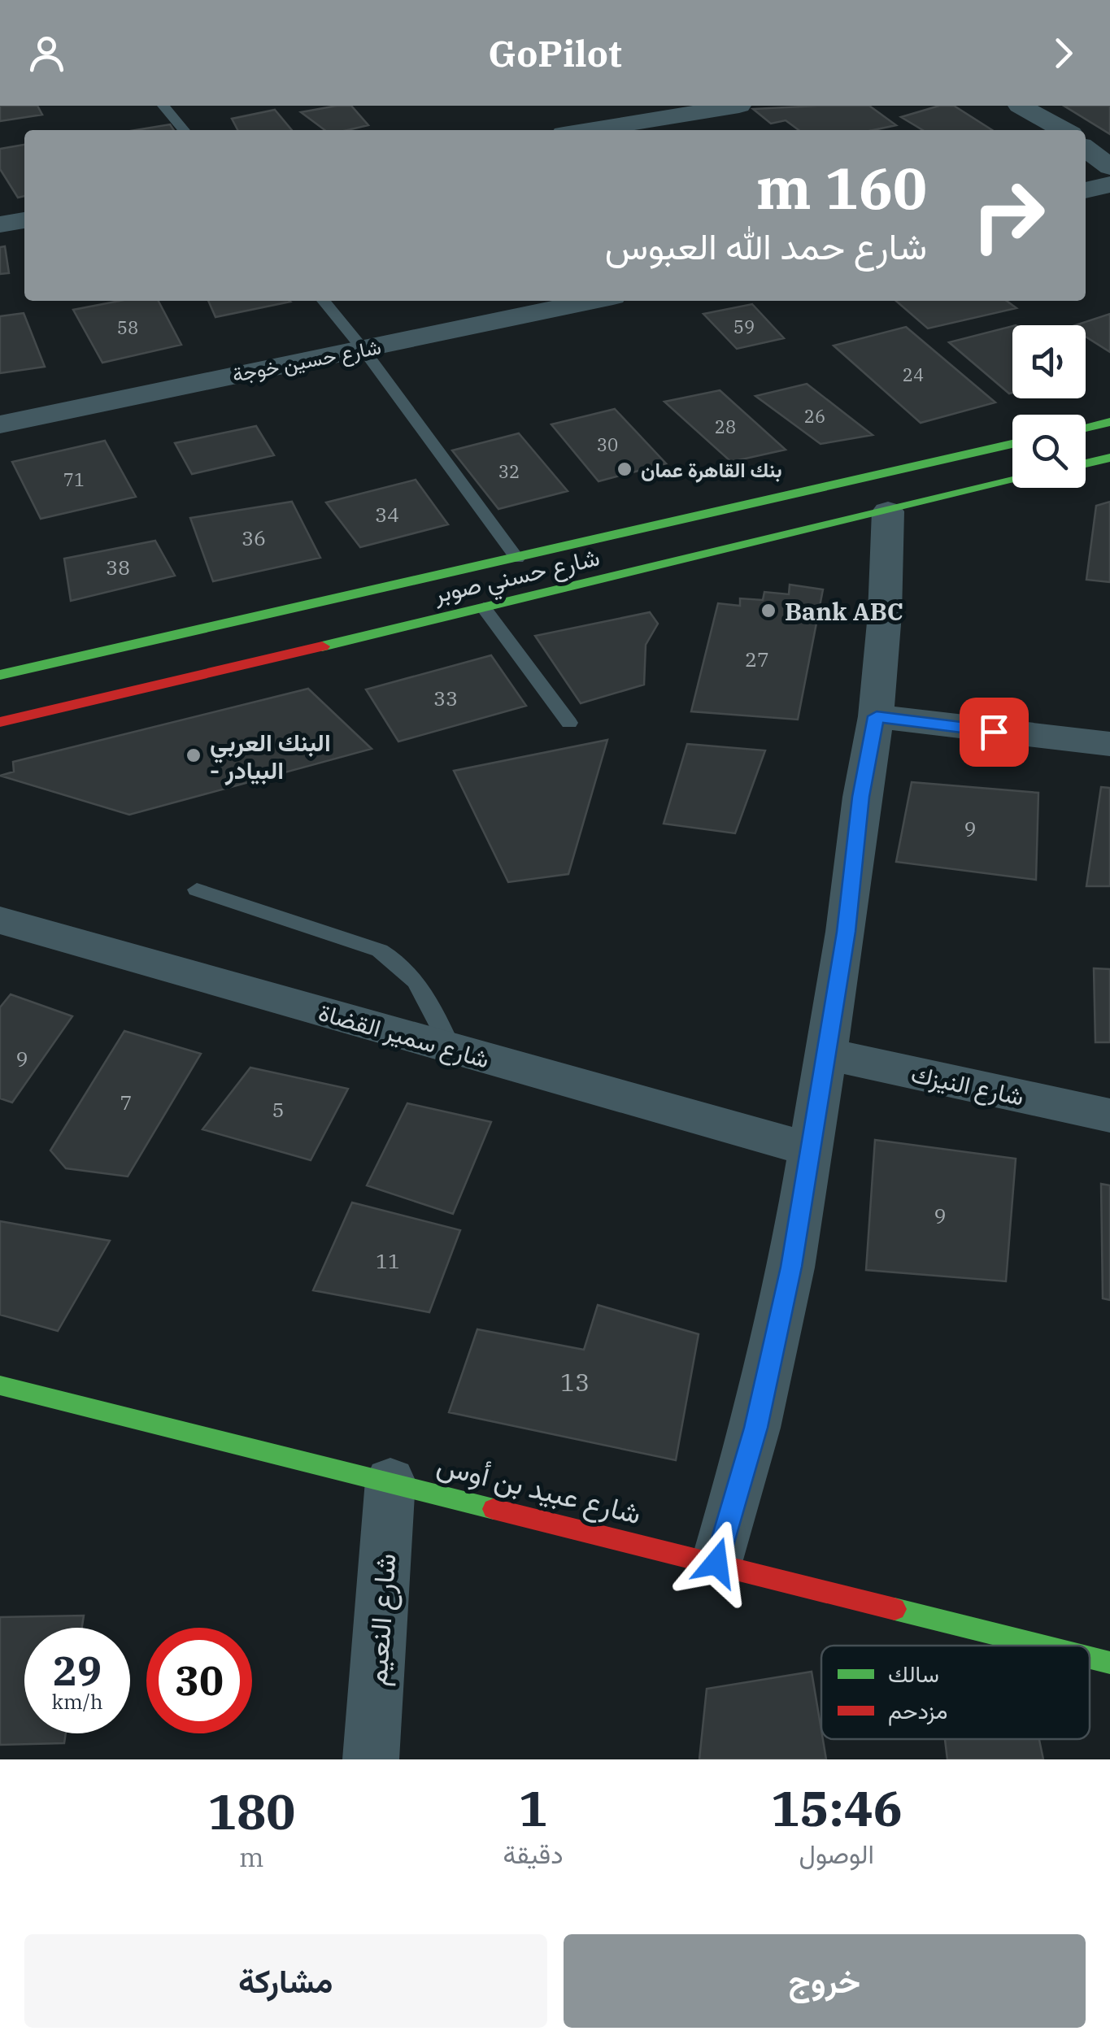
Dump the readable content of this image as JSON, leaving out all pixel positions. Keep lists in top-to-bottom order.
{
  "streets": {
    "main road": ["شارع حسني صوبر", "شارع عبيد بن أوس"],
    "street": [
      "شارع حسين خوجة",
      "شارع سمير القضاة",
      "شارع النيزك",
      "شارع النعيم"
    ]
  },
  "crossings": [
    ["شارع عبيد بن أوس", "شارع النعيم"]
  ],
  "places": ["بنك القاهرة عمان", "Bank ABC", "البنك العربي - البيادر"],
  "house_numbers": [
    "59",
    "58",
    "24",
    "26",
    "28",
    "30",
    "32",
    "71",
    "34",
    "36",
    "38",
    "27",
    "33",
    "9",
    "9",
    "7",
    "5",
    "9",
    "11",
    "13"
  ],
  "legend": ["سالك", "مزدحم"],
  "page": {
    "header": "GoPilot",
    "turn": ["160 m", "شارع حمد الله العبوس"],
    "speed": "29 km/h",
    "limit": "30",
    "eta": [
      "15:46",
      "الوصول",
      "1",
      "دقيقة",
      "180",
      "m"
    ],
    "buttons": ["خروج", "مشاركة"]
  }
}
